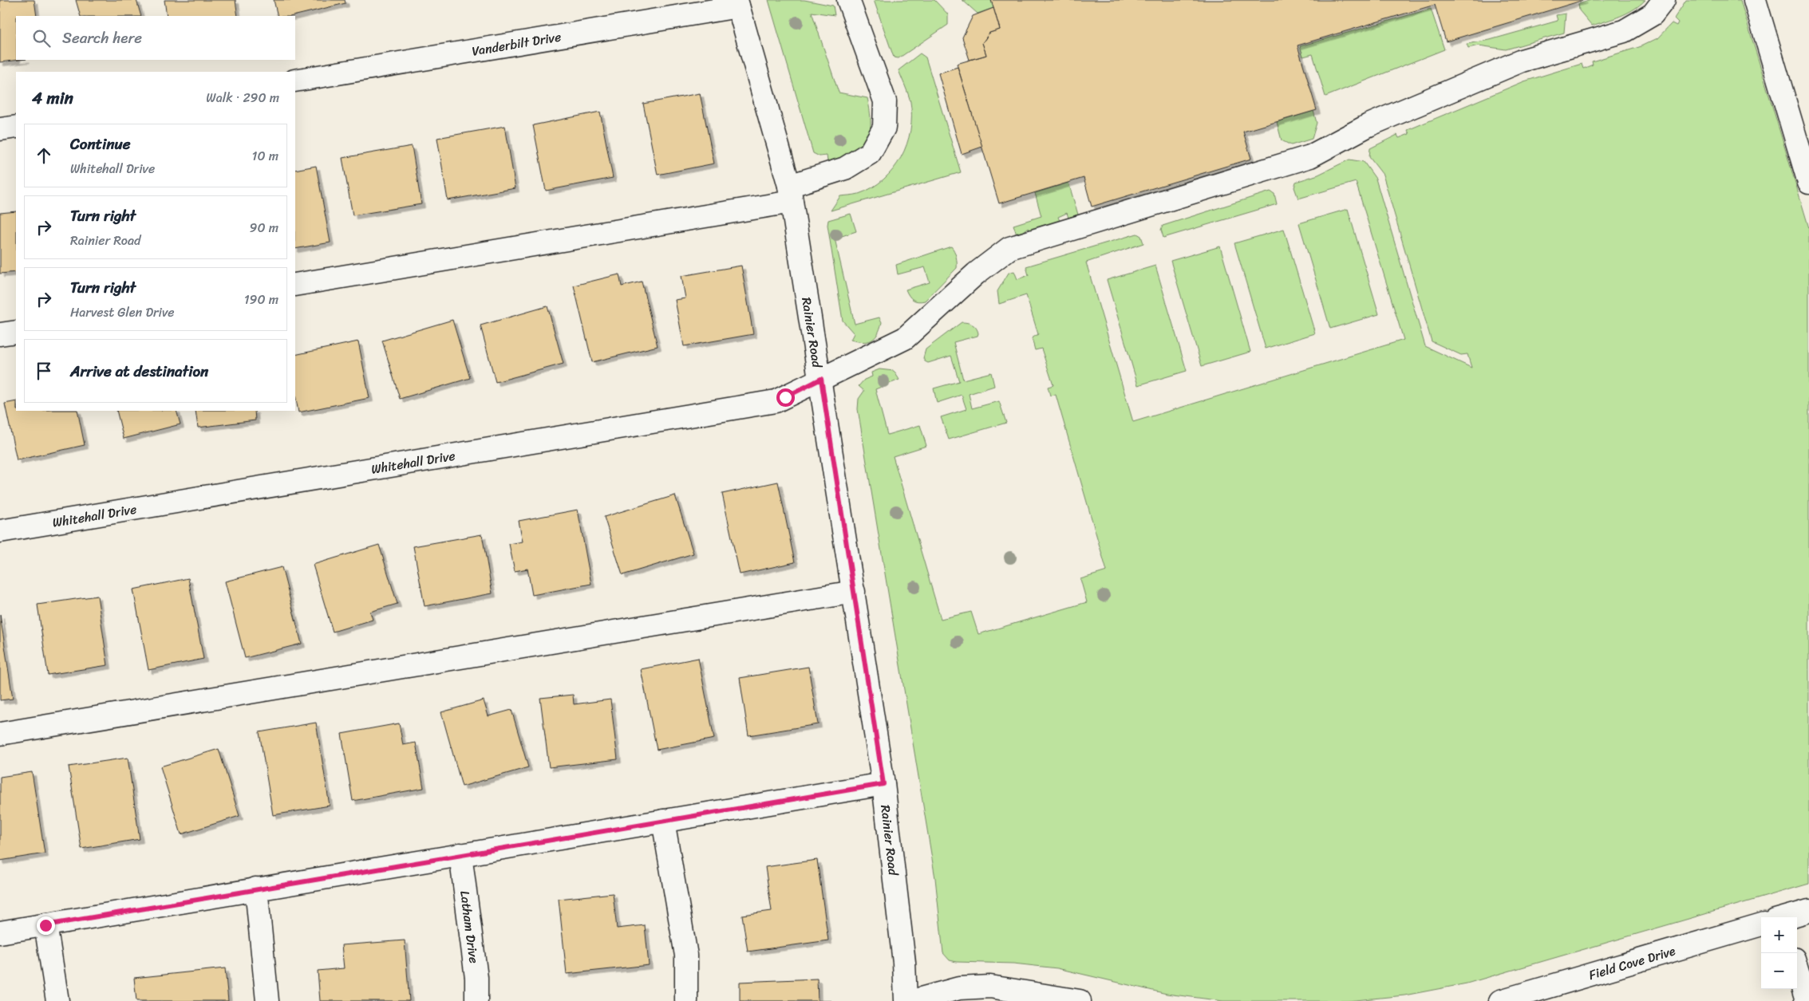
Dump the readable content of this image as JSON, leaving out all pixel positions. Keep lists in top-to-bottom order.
{
  "streets": {
    "street": [
      "Vanderbilt Drive",
      "Rainier Road",
      "Whitehall Drive",
      "Latham Drive",
      "Field Cove Drive"
    ]
  },
  "crossings": [
    ["Vanderbilt Drive", "Rainier Road"],
    ["Rainier Road", "Whitehall Drive"]
  ],
  "page": {
    "search": "Search here",
    "heading": ["4 min", "Walk · 290 m"],
    "list": [
      ["Continue", "Whitehall Drive", "10 m"],
      ["Turn right", "Rainier Road", "90 m"],
      ["Turn right", "Harvest Glen Drive", "190 m"],
      "Arrive at destination"
    ],
    "map_buttons": ["+", "−"]
  }
}
